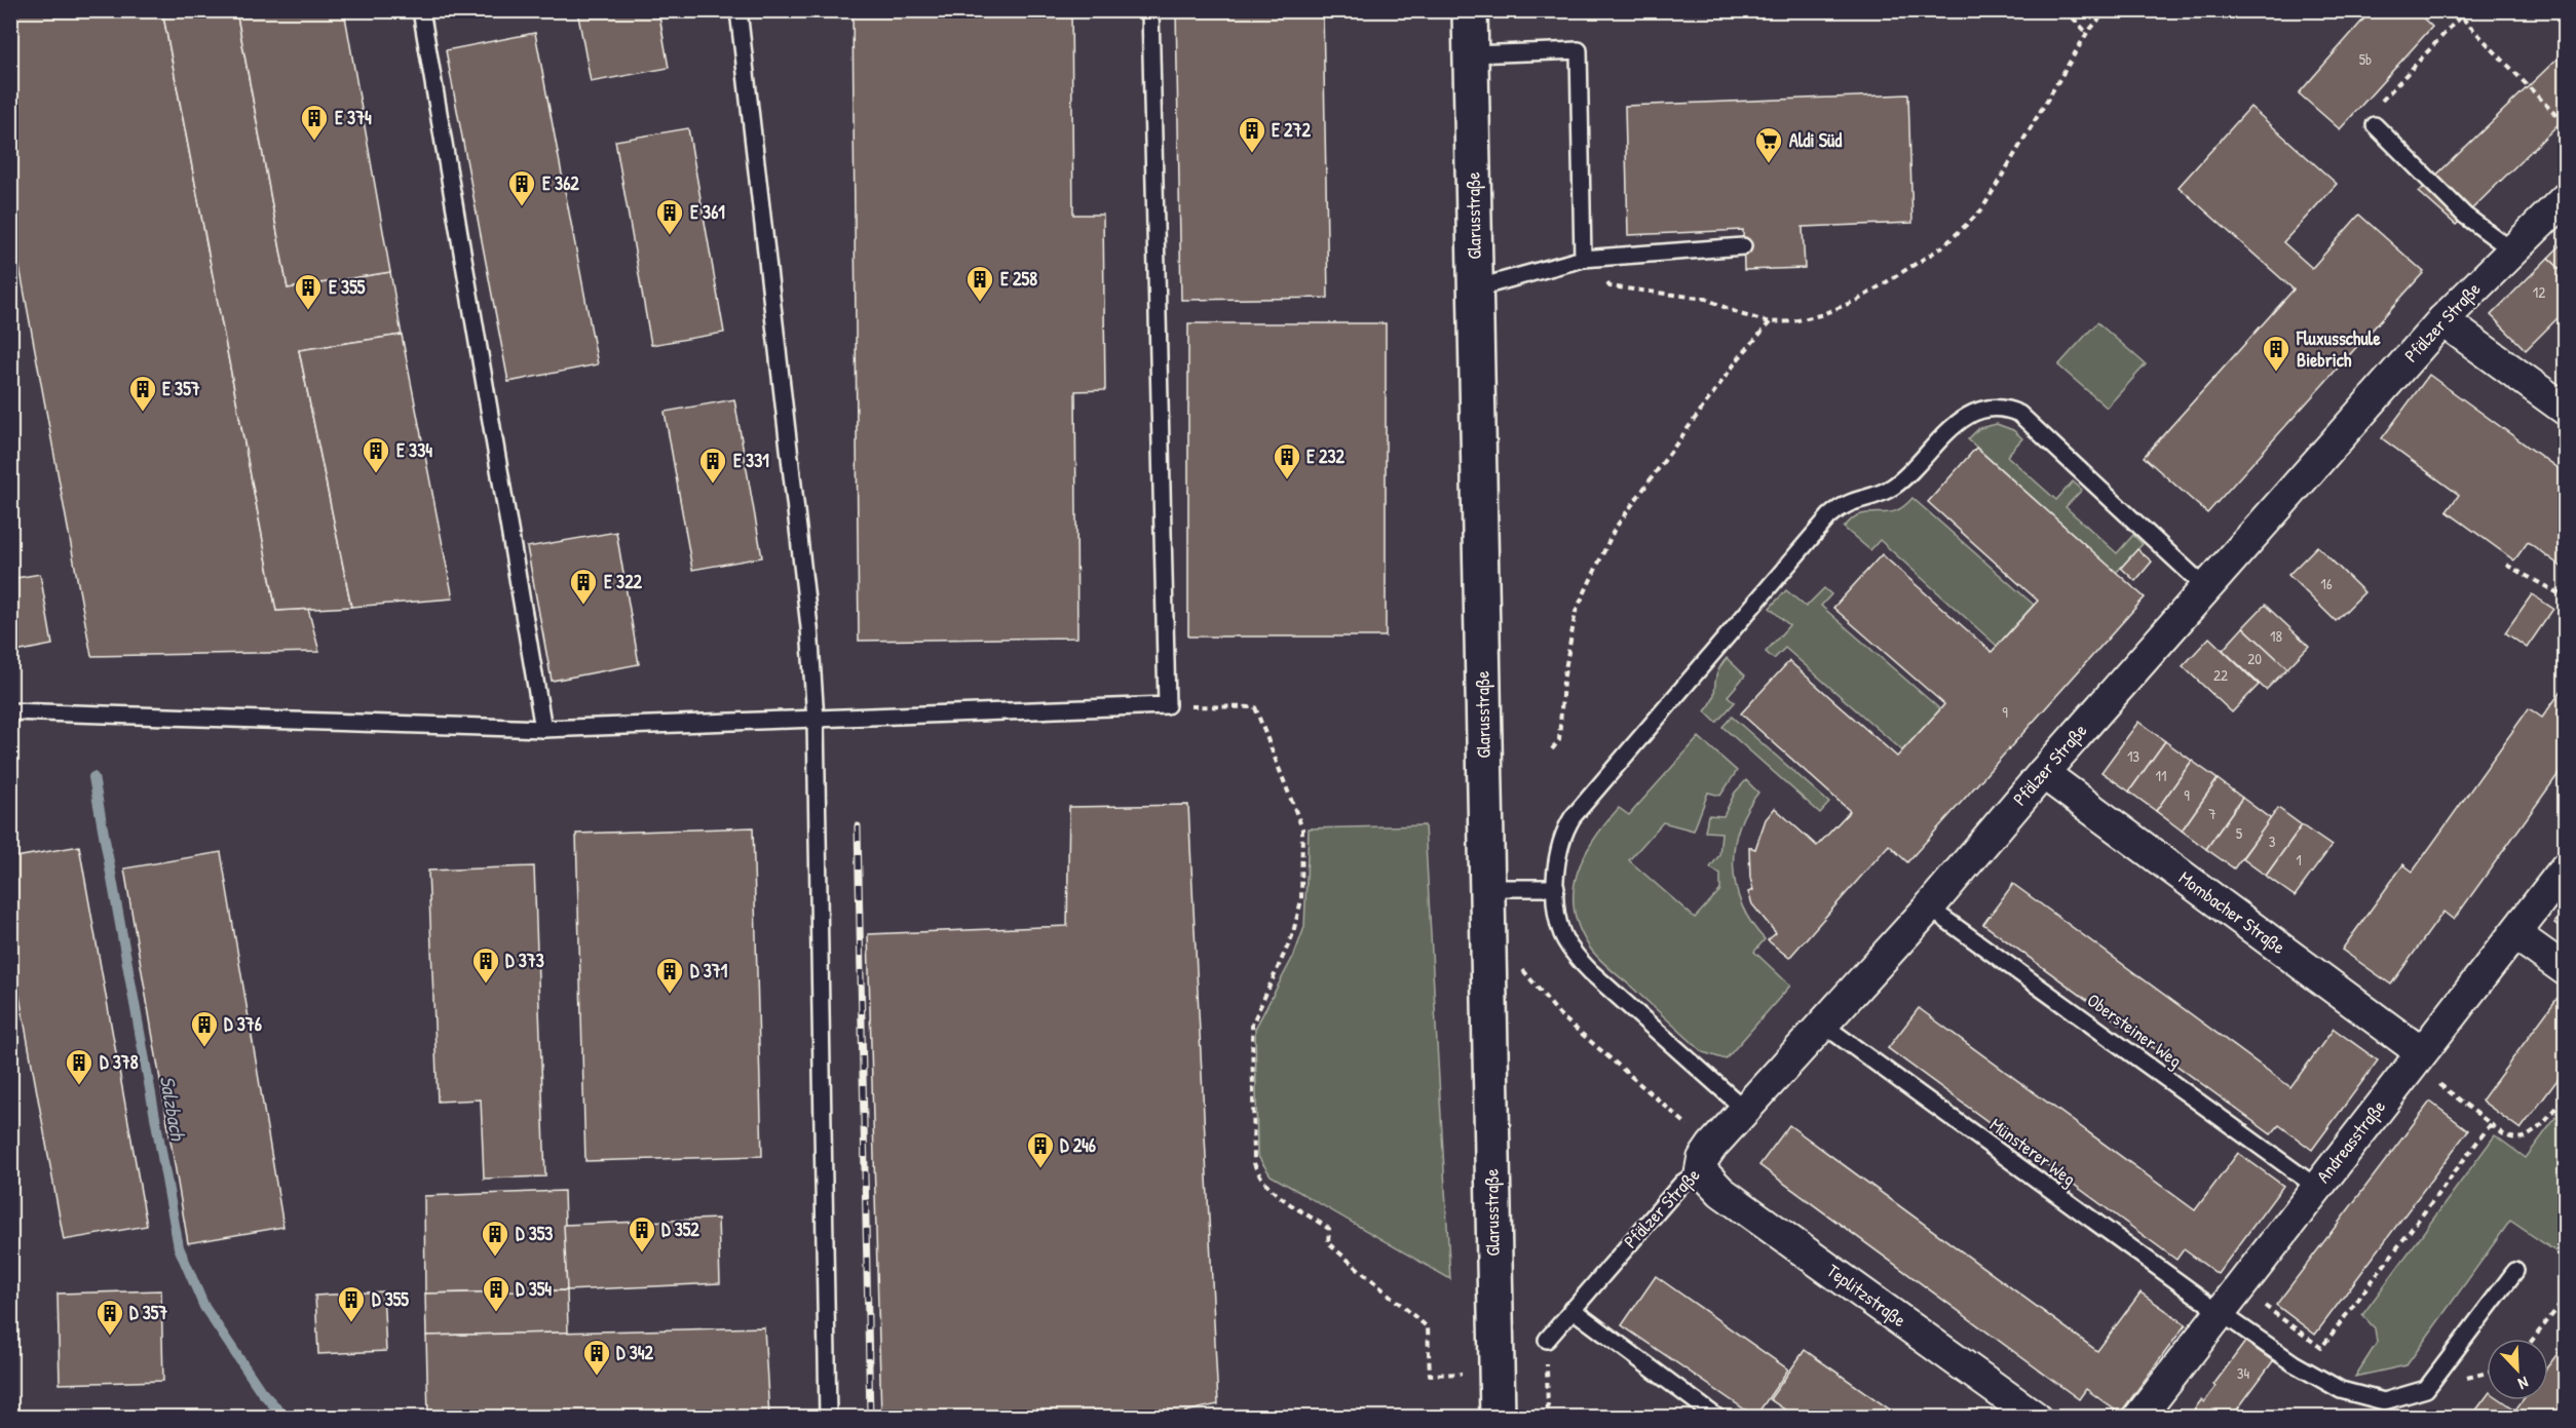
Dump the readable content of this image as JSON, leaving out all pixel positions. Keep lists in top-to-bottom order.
{
  "streets": {
    "street": [
      "Glarusstraße",
      "Pfälzer Straße",
      "Mombacher Straße",
      "Andreasstraße",
      "Teplitzstraße"
    ],
    "lane": ["Obersteiner Weg", "Münsterer Weg"]
  },
  "crossings": [
    ["Pfälzer Straße", "Mombacher Straße"],
    ["Pfälzer Straße", "Obersteiner Weg"],
    ["Pfälzer Straße", "Münsterer Weg"],
    ["Pfälzer Straße", "Teplitzstraße"],
    ["Mombacher Straße", "Andreasstraße"],
    ["Obersteiner Weg", "Andreasstraße"],
    ["Andreasstraße", "Münsterer Weg"]
  ],
  "water": ["Salzbach"],
  "places": {
    "building": [
      "E 374",
      "E 272",
      "E 362",
      "E 361",
      "E 258",
      "E 355",
      "Fluxusschule Biebrich",
      "E 357",
      "E 334",
      "E 232",
      "E 331",
      "E 322",
      "D 373",
      "D 371",
      "D 376",
      "D 378",
      "D 246",
      "D 352",
      "D 353",
      "D 354",
      "D 355",
      "D 357",
      "D 342"
    ],
    "supermarket": ["Aldi Süd"]
  },
  "house_numbers": [
    "5b",
    "12",
    "16",
    "18",
    "20",
    "22",
    "9",
    "13",
    "11",
    "9",
    "7",
    "5",
    "3",
    "1",
    "34"
  ],
  "north": "bottom right"
}
